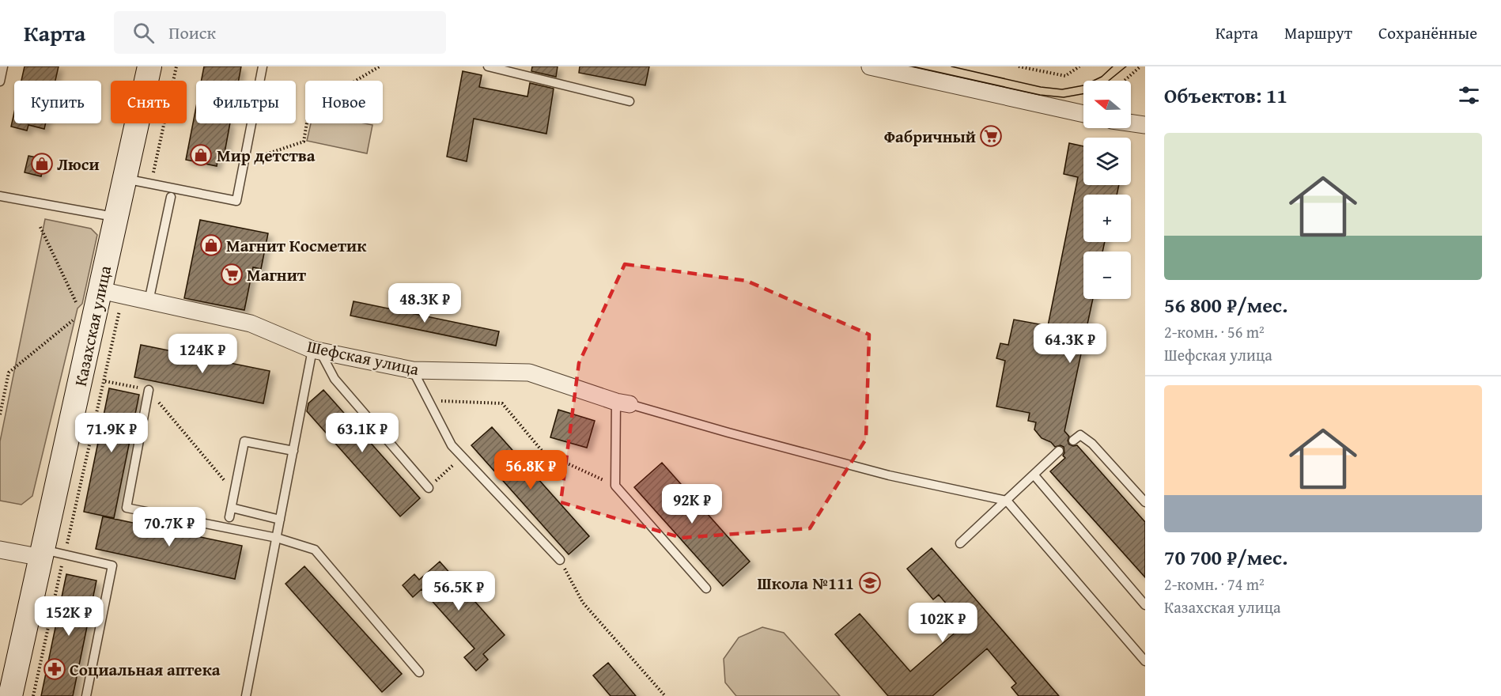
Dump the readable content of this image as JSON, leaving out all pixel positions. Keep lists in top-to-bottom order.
{
  "streets": {
    "main road": ["Казахская улица"],
    "street": ["Шефская улица"]
  },
  "crossings": [
    ["Казахская улица", "Шефская улица"]
  ],
  "places": {
    "supermarket": ["Фабричный", "Магнит"],
    "shop": ["Мир детства", "Люси", "Магнит Косметик"],
    "school or university": ["Школа №111"],
    "pharmacy": ["Социальная аптека"]
  },
  "north": "left",
  "page": {
    "header": "Карта",
    "search": "Поиск",
    "nav": ["Карта", "Маршрут", "Сохранённые"],
    "heading": "Объектов: 11",
    "map_buttons": ["+", "−"],
    "chip": [
      "Купить",
      "Снять",
      "Фильтры",
      "Новое"
    ],
    "list": [
      {
        "name": "56 800 ₽/мес.",
        "note": "2-комн. · 56 m² · Шефская улица"
      },
      {
        "name": "70 700 ₽/мес.",
        "note": "2-комн. · 74 m² · Казахская улица"
      }
    ],
    "price": [
      "48.3K ₽",
      "64.3K ₽",
      "124K ₽",
      "71.9K ₽",
      "63.1K ₽",
      "56.8K ₽",
      "92K ₽",
      "70.7K ₽",
      "56.5K ₽",
      "152K ₽",
      "102K ₽"
    ]
  }
}
